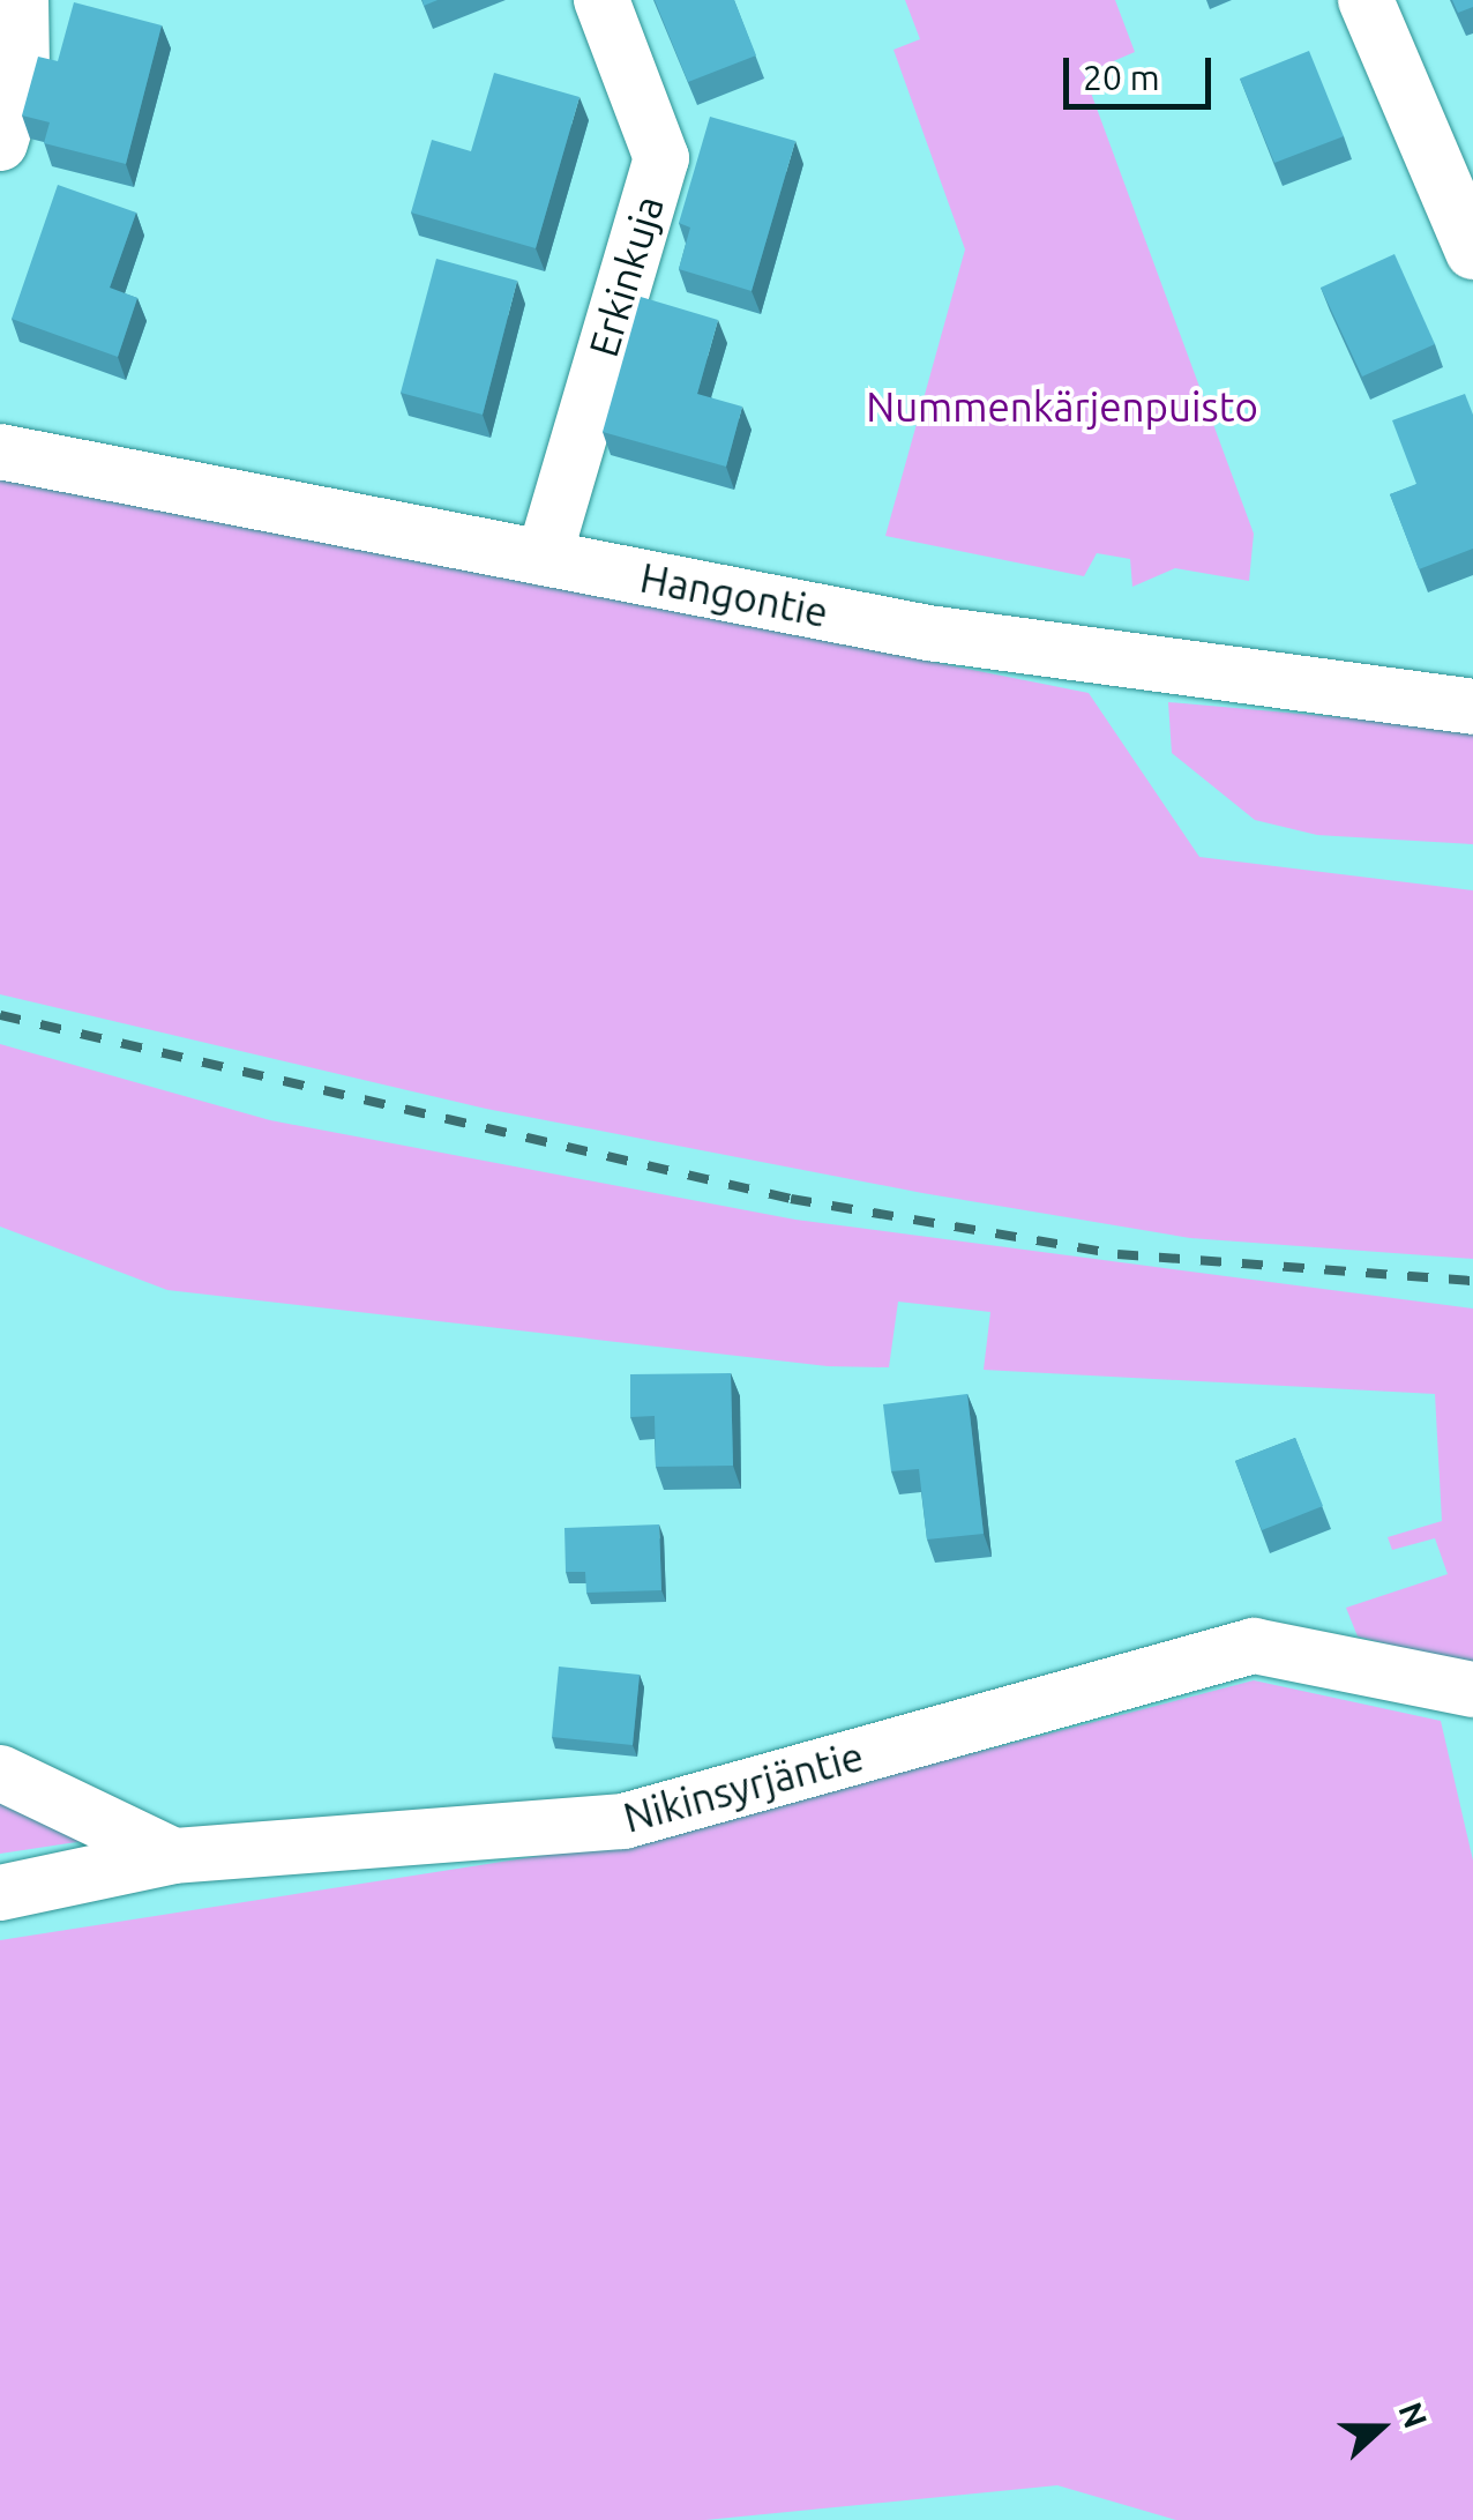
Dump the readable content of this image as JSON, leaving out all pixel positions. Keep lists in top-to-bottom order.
{
  "streets": {
    "street": ["Erkinkuja", "Hangontie", "Nikinsyrjäntie"]
  },
  "crossings": [
    ["Erkinkuja", "Hangontie"]
  ],
  "parks": ["Nummenkärjenpuisto"],
  "scale_bar": "20 m",
  "north": "right"
}
